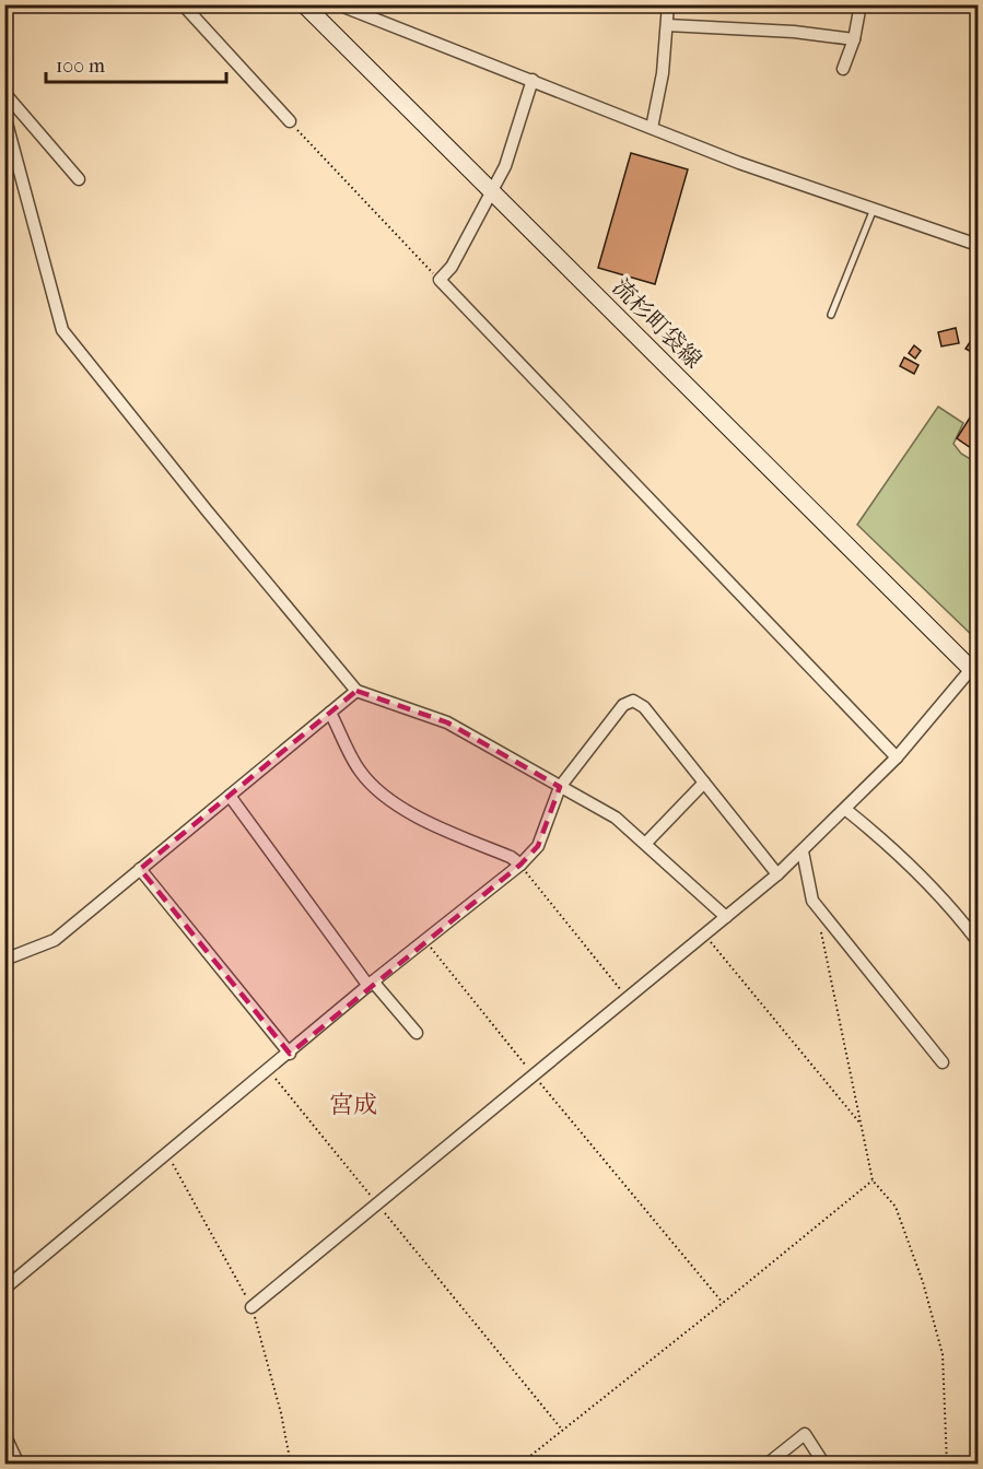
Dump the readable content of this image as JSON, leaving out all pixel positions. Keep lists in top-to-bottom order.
{
  "streets": {
    "main road": ["流杉町袋線"]
  },
  "districts": ["宮成"],
  "scale_bar": "100 m"
}
